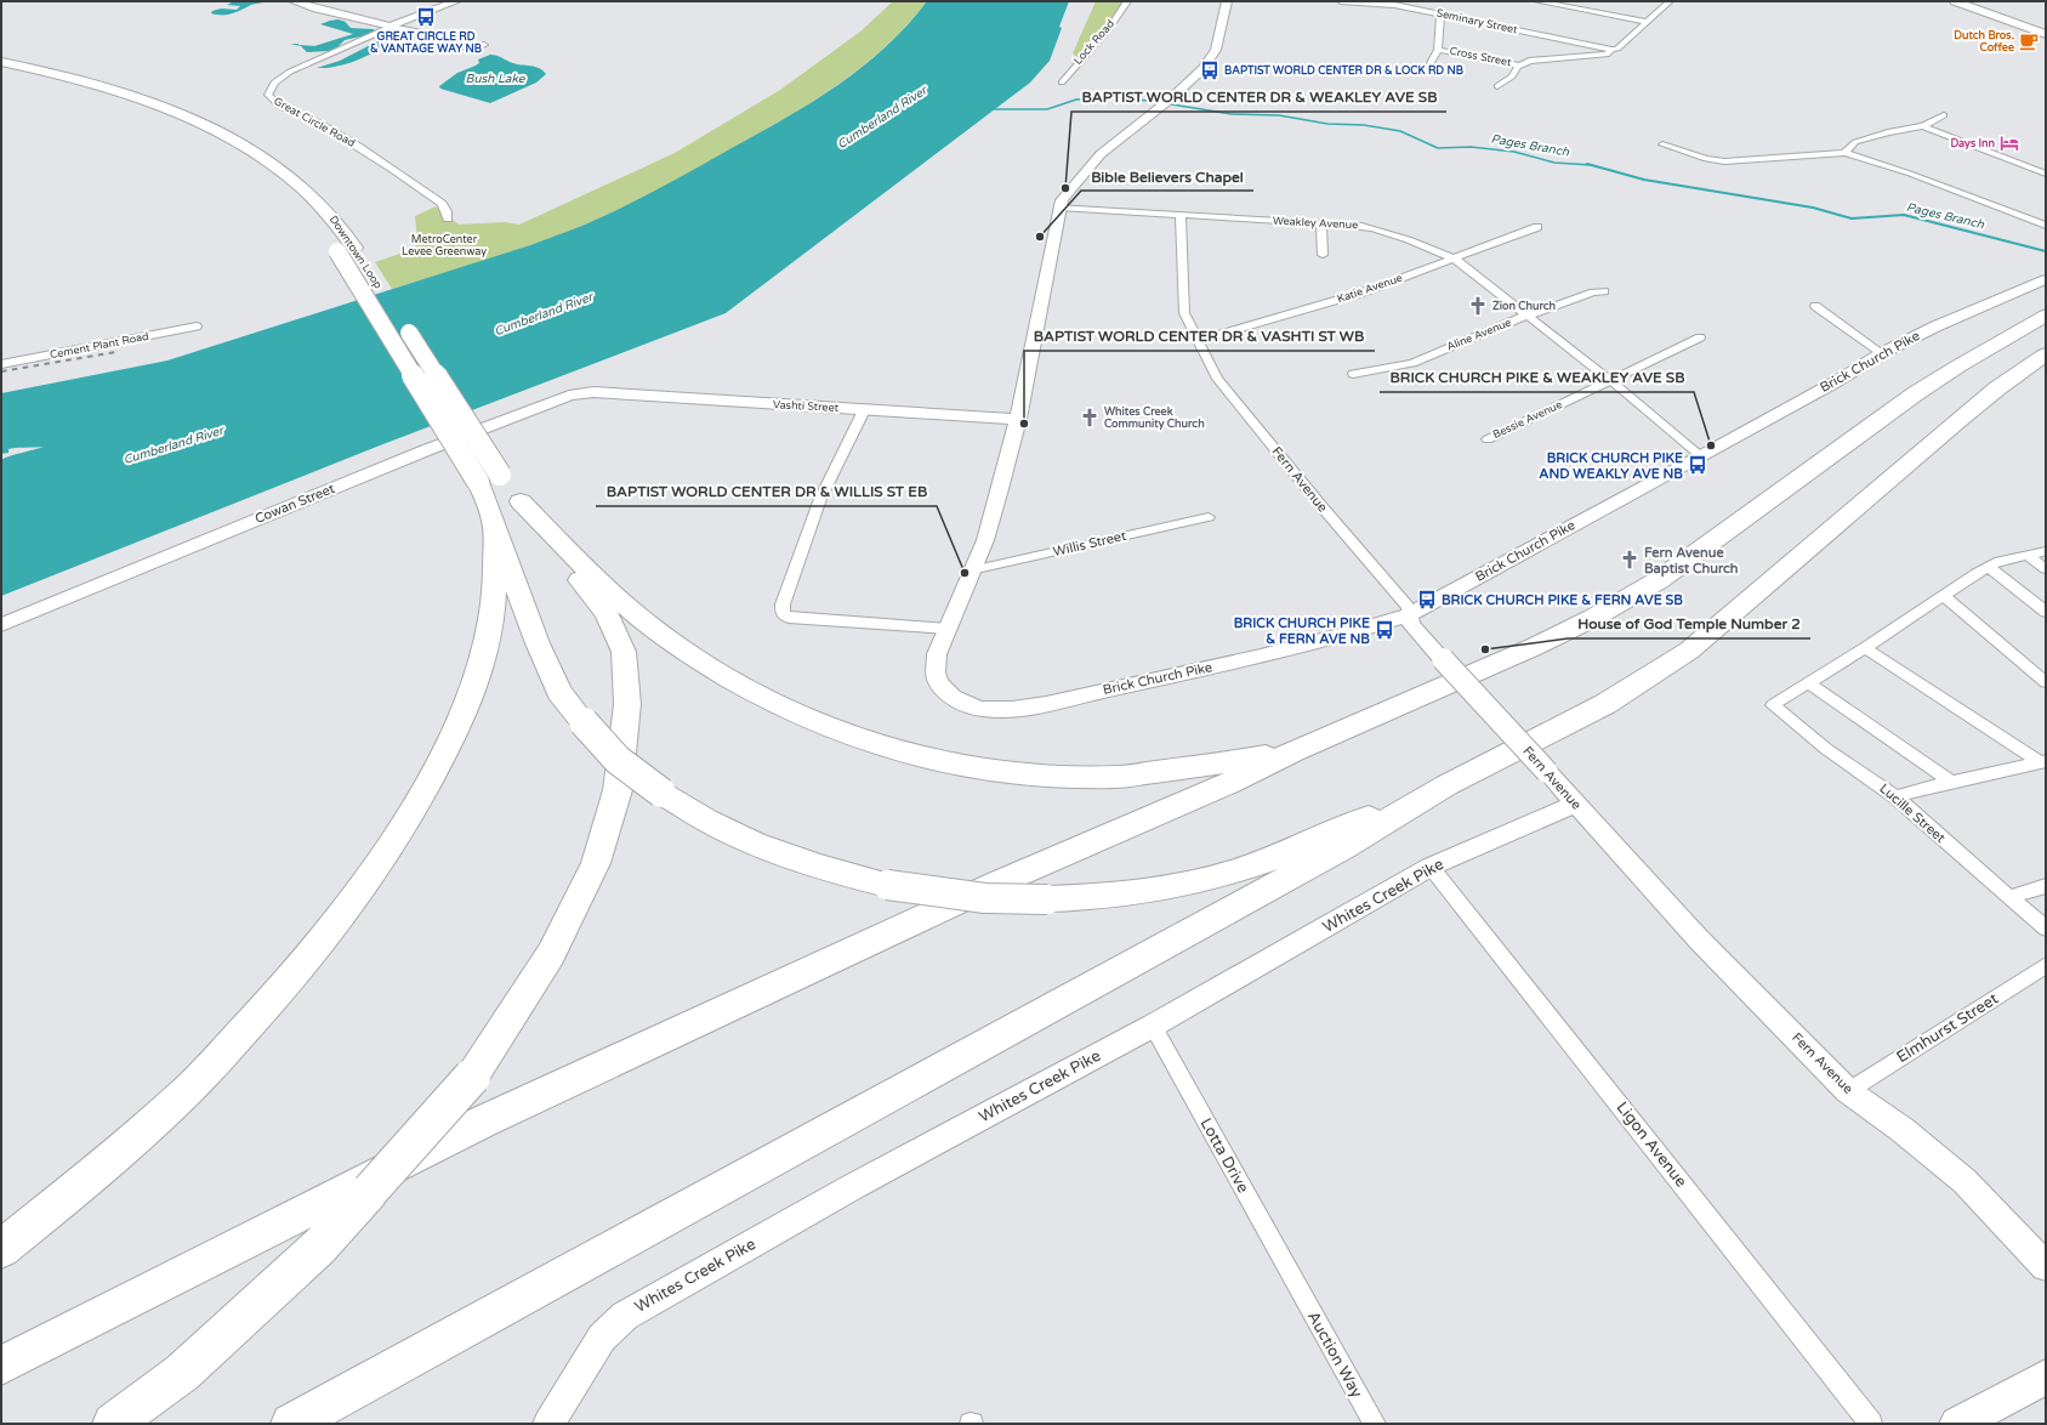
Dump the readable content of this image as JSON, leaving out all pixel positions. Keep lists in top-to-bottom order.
{
  "streets": {
    "highway": ["Downtown Loop"],
    "street": [
      "Seminary Street",
      "Lock Road",
      "Cross Street",
      "Great Circle Road",
      "Weakley Avenue",
      "Katie Avenue",
      "Aline Avenue",
      "Cement Plant Road",
      "Brick Church Pike",
      "Vashti Street",
      "Bessie Avenue",
      "Fern Avenue",
      "Cowan Street",
      "Willis Street",
      "Lucille Street",
      "Whites Creek Pike",
      "Elmhurst Street",
      "Ligon Avenue",
      "Lotta Drive",
      "Auction Way"
    ]
  },
  "crossings": [
    ["Weakley Avenue", "Katie Avenue"],
    ["Weakley Avenue", "Aline Avenue"],
    ["Weakley Avenue", "Brick Church Pike"],
    ["Weakley Avenue", "Bessie Avenue"],
    ["Weakley Avenue", "Fern Avenue"],
    ["Katie Avenue", "Fern Avenue"],
    ["Brick Church Pike", "Fern Avenue"],
    ["Vashti Street", "Cowan Street"],
    ["Fern Avenue", "Whites Creek Pike"],
    ["Fern Avenue", "Elmhurst Street"],
    ["Whites Creek Pike", "Ligon Avenue"],
    ["Whites Creek Pike", "Lotta Drive"],
    ["Lotta Drive", "Auction Way"]
  ],
  "water": ["Bush Lake", "Cumberland River", "Pages Branch"],
  "parks": ["MetroCenter Levee Greenway"],
  "places": {
    "bus stop": [
      "GREAT CIRCLE RD & VANTAGE WAY NB",
      "BAPTIST WORLD CENTER DR & LOCK RD NB",
      "BRICK CHURCH PIKE AND WEAKLY AVE NB",
      "BRICK CHURCH PIKE & FERN AVE SB",
      "BRICK CHURCH PIKE & FERN AVE NB"
    ],
    "cafe": ["Dutch Bros. Coffee"],
    "hotel": ["Days Inn"],
    "other": [
      "BAPTIST WORLD CENTER DR & WEAKLEY AVE SB",
      "Bible Believers Chapel",
      "BAPTIST WORLD CENTER DR & VASHTI ST WB",
      "BRICK CHURCH PIKE & WEAKLEY AVE SB",
      "BAPTIST WORLD CENTER DR & WILLIS ST EB",
      "House of God Temple Number 2"
    ],
    "church": ["Zion Church", "Whites Creek Community Church", "Fern Avenue Baptist Church"]
  }
}
